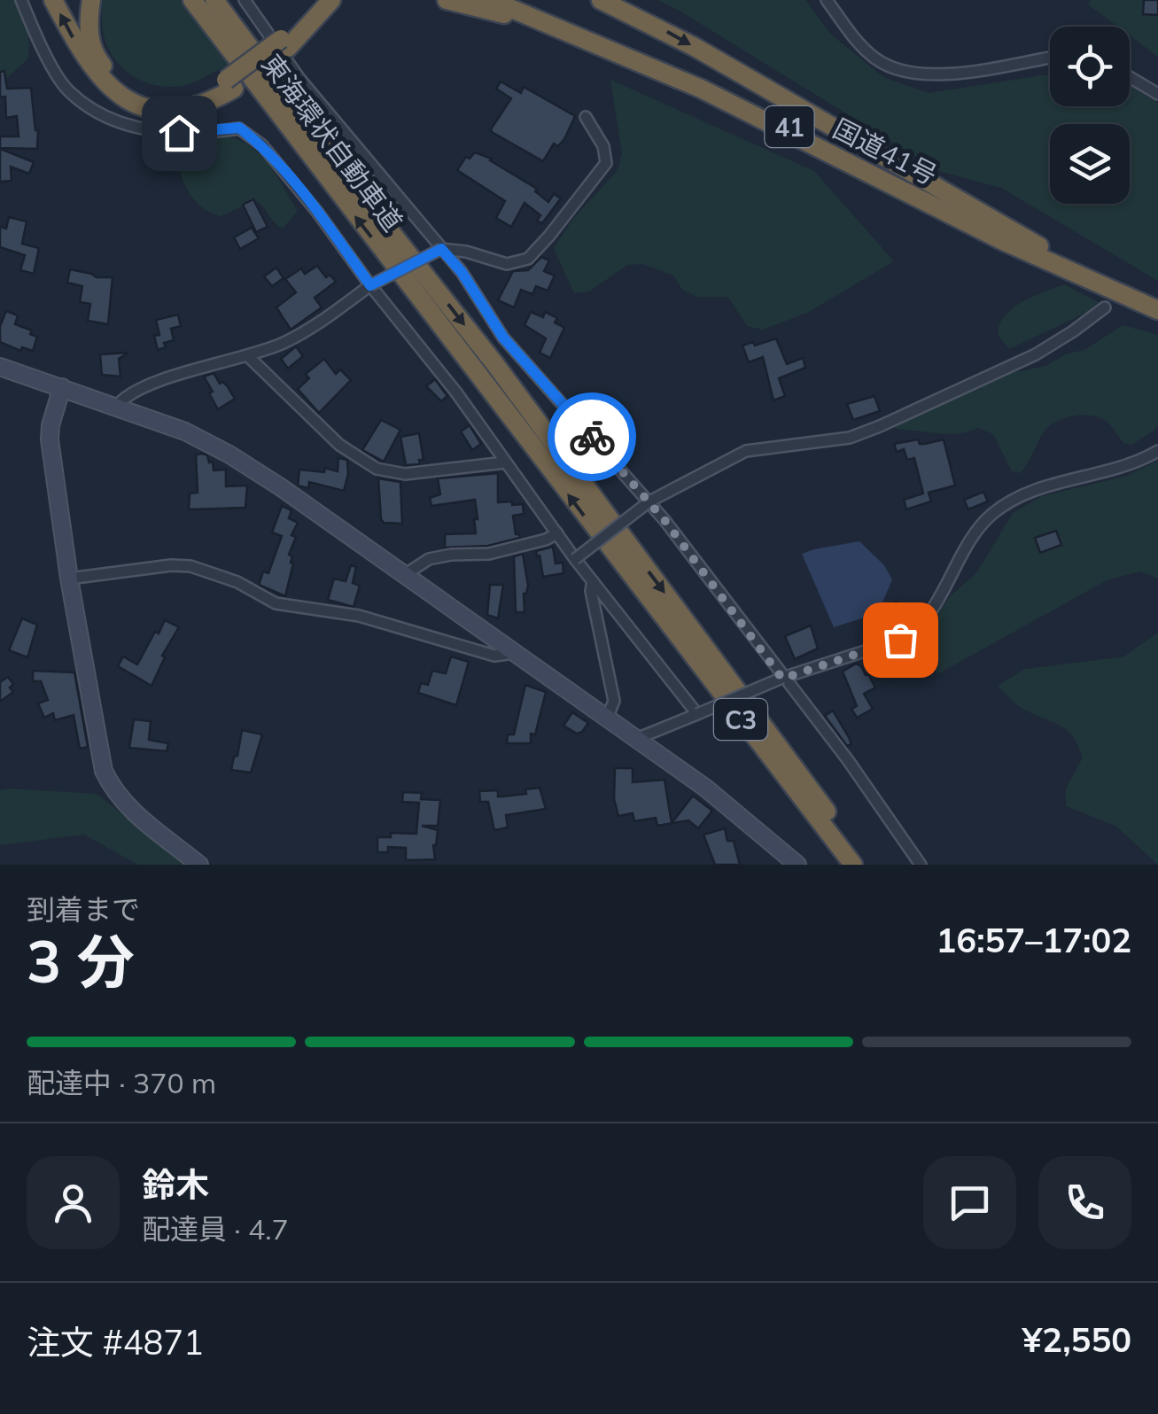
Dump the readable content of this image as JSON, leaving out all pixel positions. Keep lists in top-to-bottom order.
{
  "streets": {
    "highway": [
      "41",
      "東海環状自動車道",
      "国道41号",
      "C3"
    ]
  },
  "crossings": [
    ["41", "国道41号"]
  ],
  "page": {
    "heading": ["3 分", "到着まで", "16:57–17:02"],
    "panel": [
      "鈴木",
      "配達員 · 4.7",
      "注文 #4871",
      "¥2,550"
    ],
    "bar": "配達中 · 370 m"
  }
}
